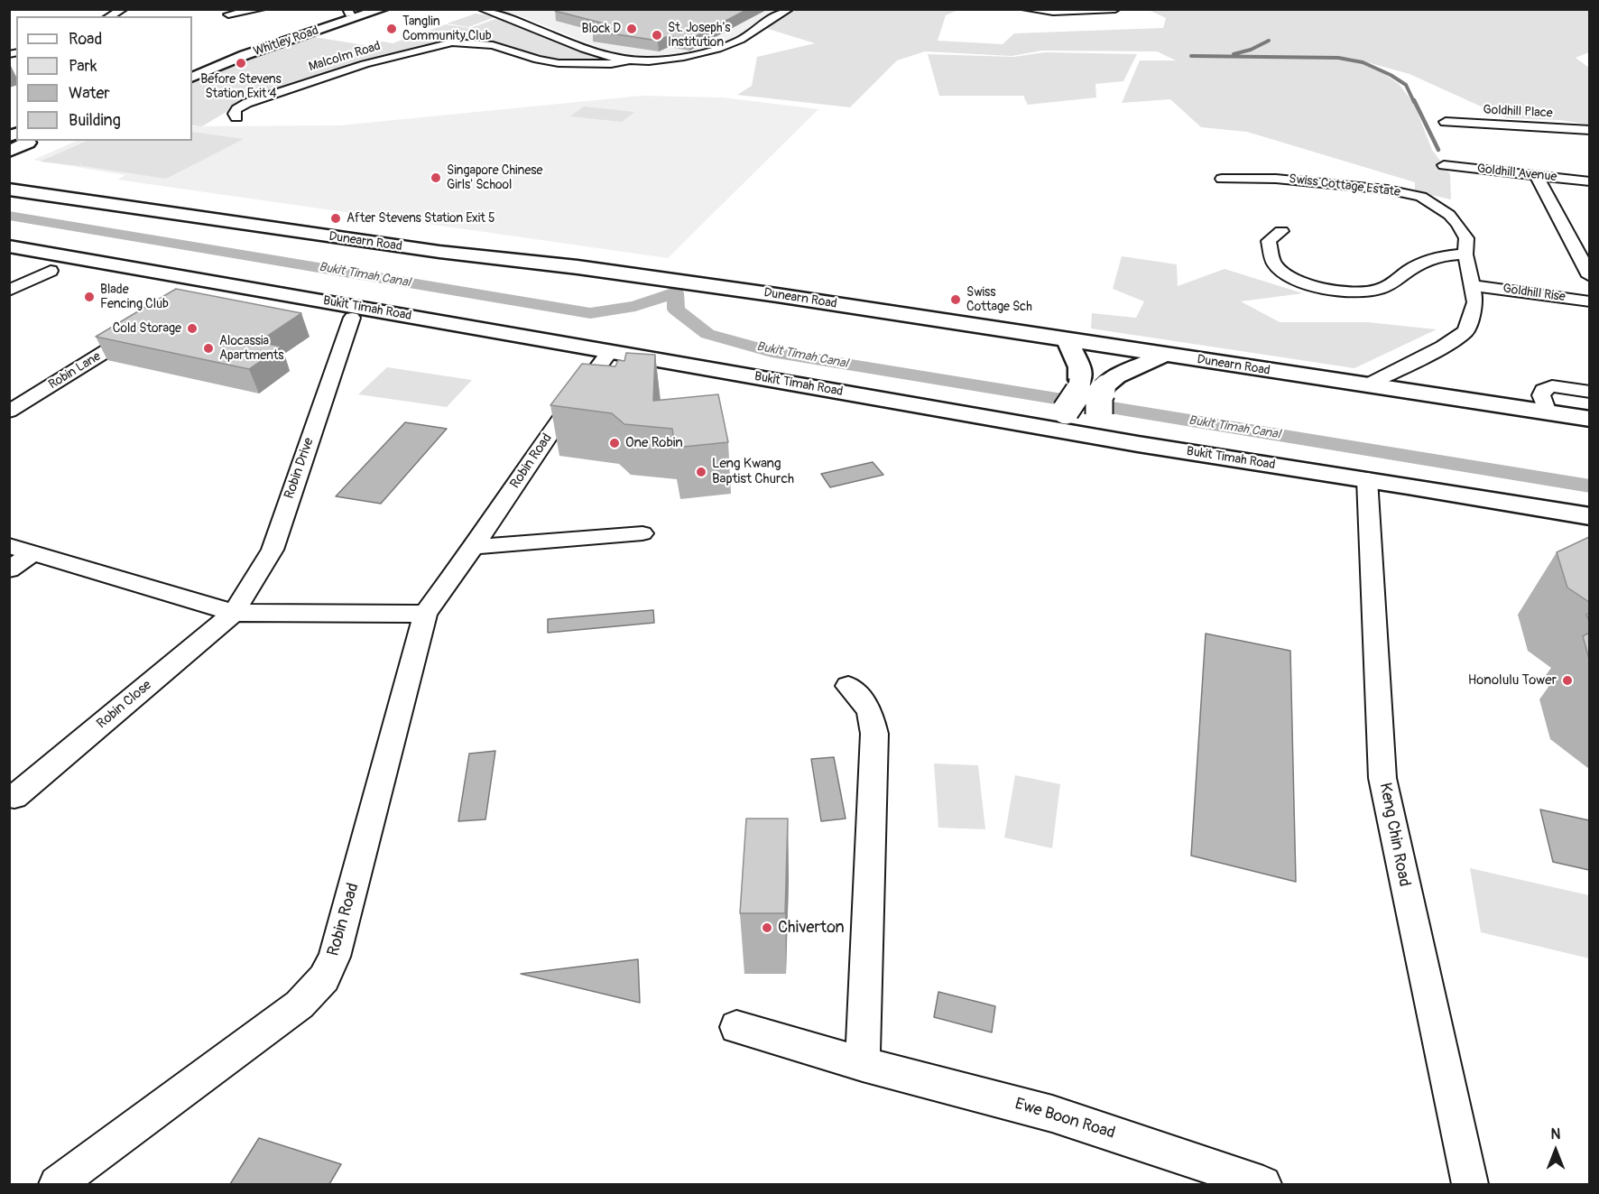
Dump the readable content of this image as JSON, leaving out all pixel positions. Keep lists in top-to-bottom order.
{
  "streets": {
    "main road": ["Whitley Road", "Dunearn Road", "Bukit Timah Road"],
    "street": [
      "Malcolm Road",
      "Goldhill Place",
      "Goldhill Avenue",
      "Swiss Cottage Estate",
      "Goldhill Rise",
      "Robin Lane",
      "Robin Road",
      "Robin Drive",
      "Robin Close",
      "Keng Chin Road",
      "Ewe Boon Road"
    ]
  },
  "crossings": [
    ["Swiss Cottage Estate", "Dunearn Road"],
    ["Bukit Timah Road", "Robin Road"],
    ["Bukit Timah Road", "Keng Chin Road"],
    ["Robin Drive", "Robin Close"]
  ],
  "water": ["Bukit Timah Canal"],
  "places": [
    "Tanglin Community Club",
    "Block D",
    "St. Joseph's Institution",
    "Before Stevens Station Exit 4",
    "Singapore Chinese Girls' School",
    "After Stevens Station Exit 5",
    "Blade Fencing Club",
    "Swiss Cottage Sch",
    "Cold Storage",
    "Alocassia Apartments",
    "One Robin",
    "Leng Kwang Baptist Church",
    "Honolulu Tower",
    "Chiverton"
  ],
  "legend": [
    "Road",
    "Park",
    "Water",
    "Building"
  ],
  "north": "top"
}
